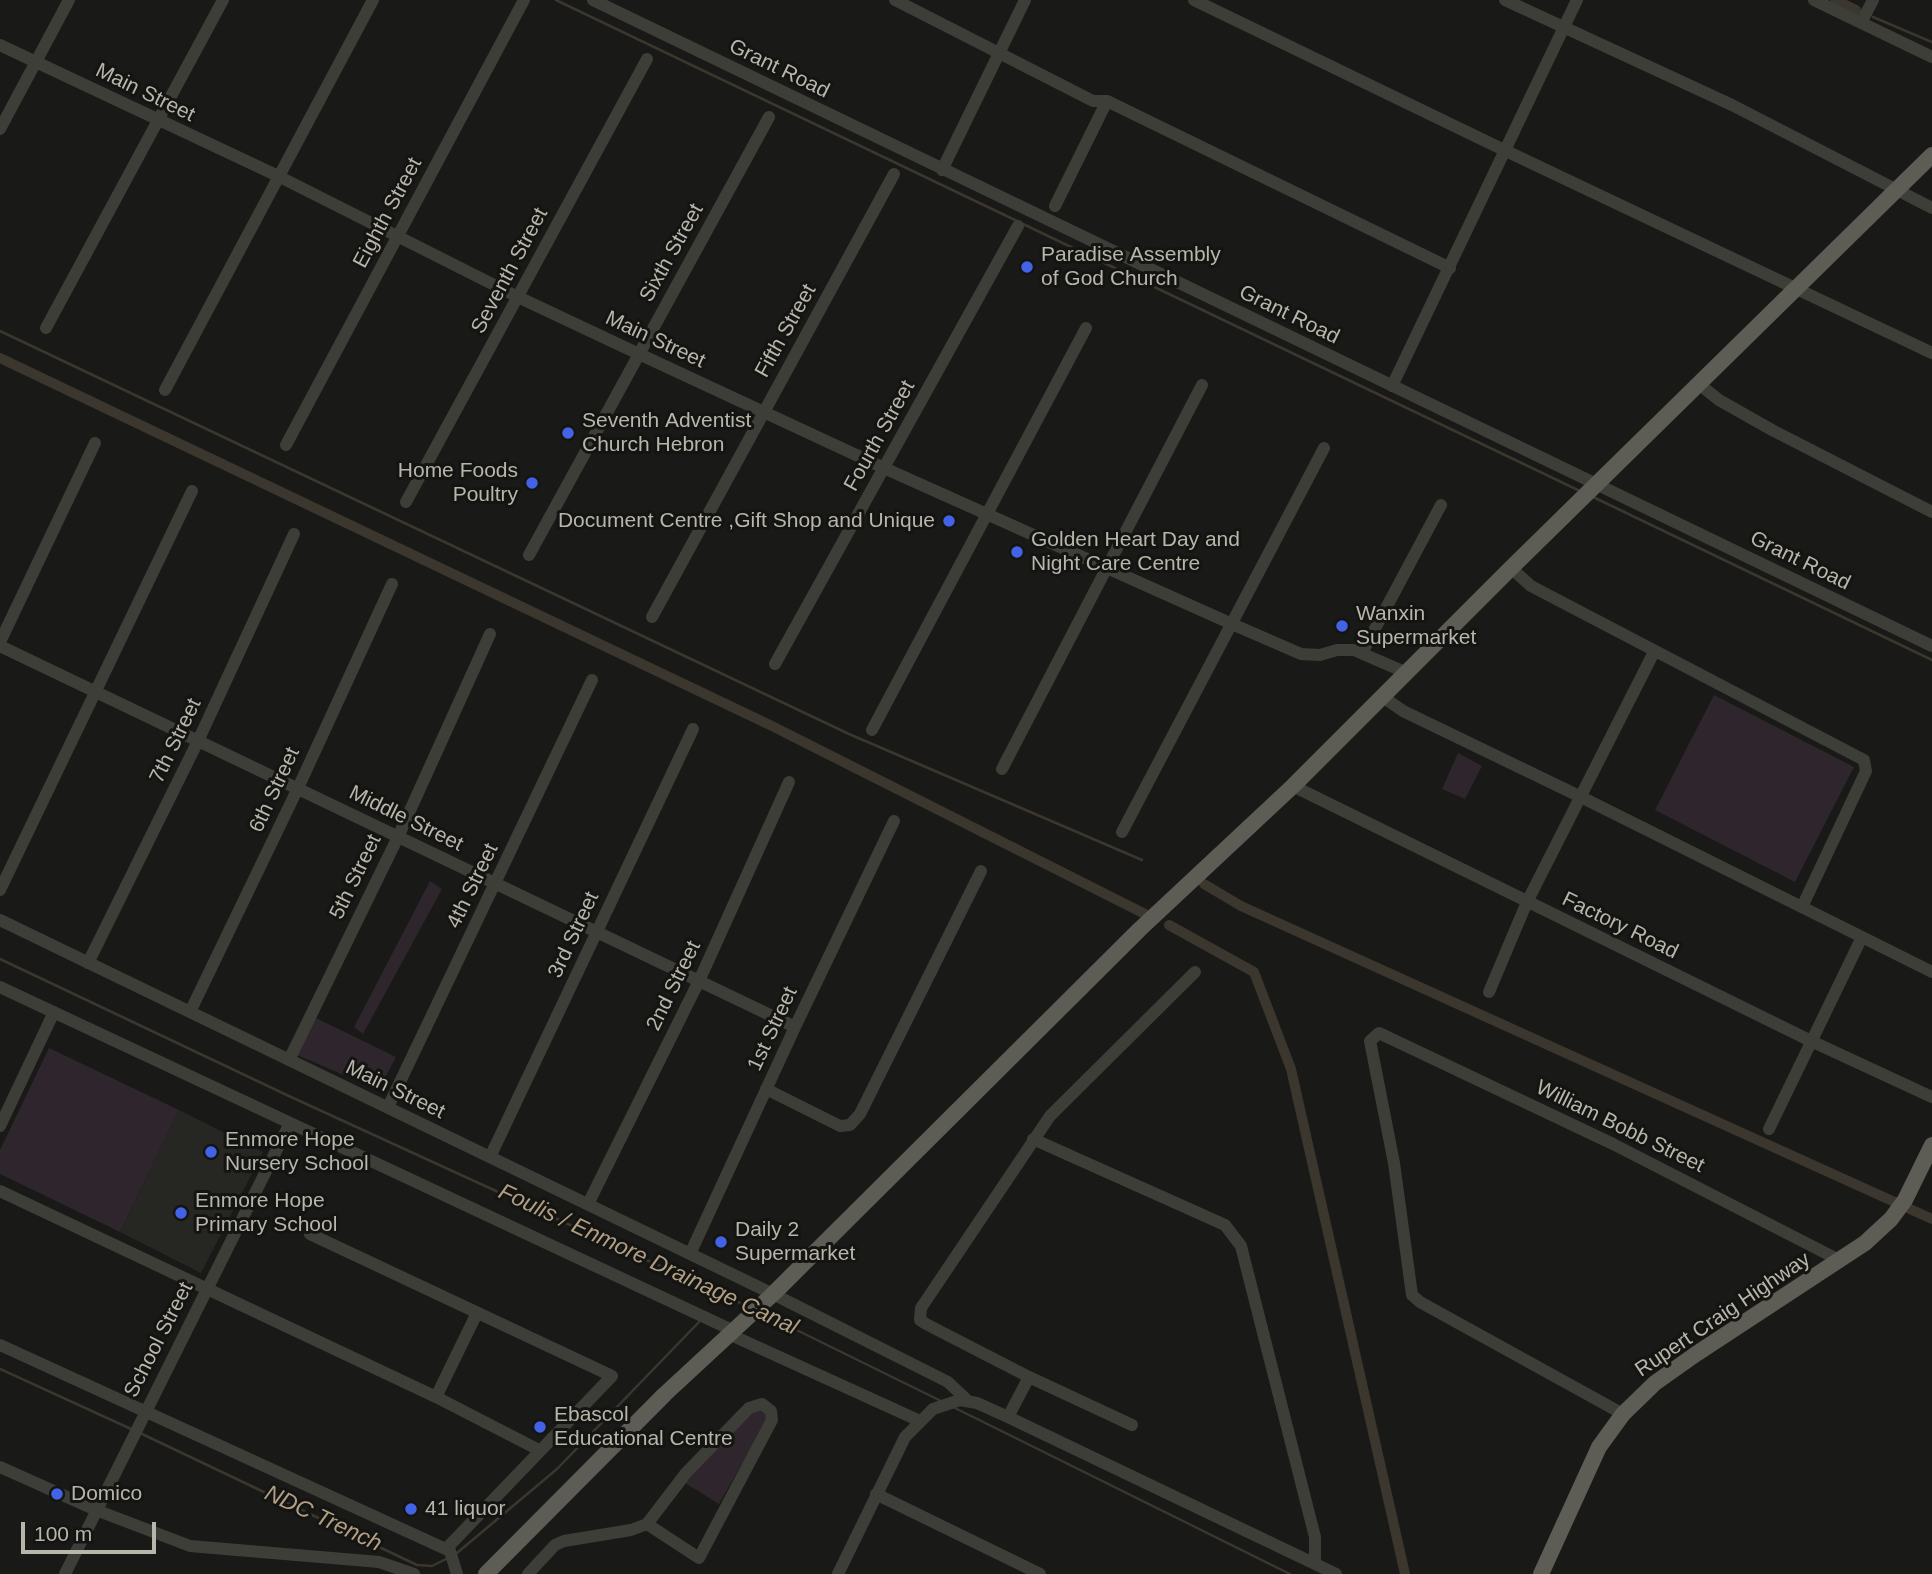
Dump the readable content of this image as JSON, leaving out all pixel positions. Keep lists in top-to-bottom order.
{
  "streets": {
    "main road": ["Rupert Craig Highway"],
    "street": [
      "Grant Road",
      "Main Street",
      "Eighth Street",
      "Sixth Street",
      "Seventh Street",
      "Fifth Street",
      "Fourth Street",
      "7th Street",
      "6th Street",
      "Middle Street",
      "5th Street",
      "4th Street",
      "Factory Road",
      "3rd Street",
      "2nd Street",
      "1st Street",
      "William Bobb Street",
      "School Street"
    ]
  },
  "crossings": [
    ["Main Street", "Eighth Street"],
    ["Main Street", "Sixth Street"],
    ["Main Street", "Seventh Street"],
    ["Main Street", "Fifth Street"],
    ["Main Street", "Fourth Street"],
    ["Main Street", "7th Street"],
    ["Main Street", "6th Street"],
    ["Main Street", "5th Street"],
    ["Main Street", "4th Street"],
    ["Main Street", "3rd Street"],
    ["Main Street", "2nd Street"],
    ["Main Street", "1st Street"],
    ["7th Street", "Middle Street"],
    ["6th Street", "Middle Street"],
    ["Middle Street", "5th Street"],
    ["Middle Street", "4th Street"],
    ["Middle Street", "3rd Street"],
    ["Middle Street", "2nd Street"],
    ["Middle Street", "1st Street"],
    ["William Bobb Street", "Rupert Craig Highway"]
  ],
  "water": ["Foulis / Enmore Drainage Canal", "NDC Trench"],
  "places": [
    "Paradise Assembly of God Church",
    "Seventh Adventist Church Hebron",
    "Home Foods Poultry",
    "Document Centre ,Gift Shop and Unique",
    "Golden Heart Day and Night Care Centre",
    "Wanxin Supermarket",
    "Enmore Hope Nursery School",
    "Enmore Hope Primary School",
    "Daily 2 Supermarket",
    "Ebascol Educational Centre",
    "Domico",
    "41 liquor"
  ],
  "scale_bar": "100 m"
}
